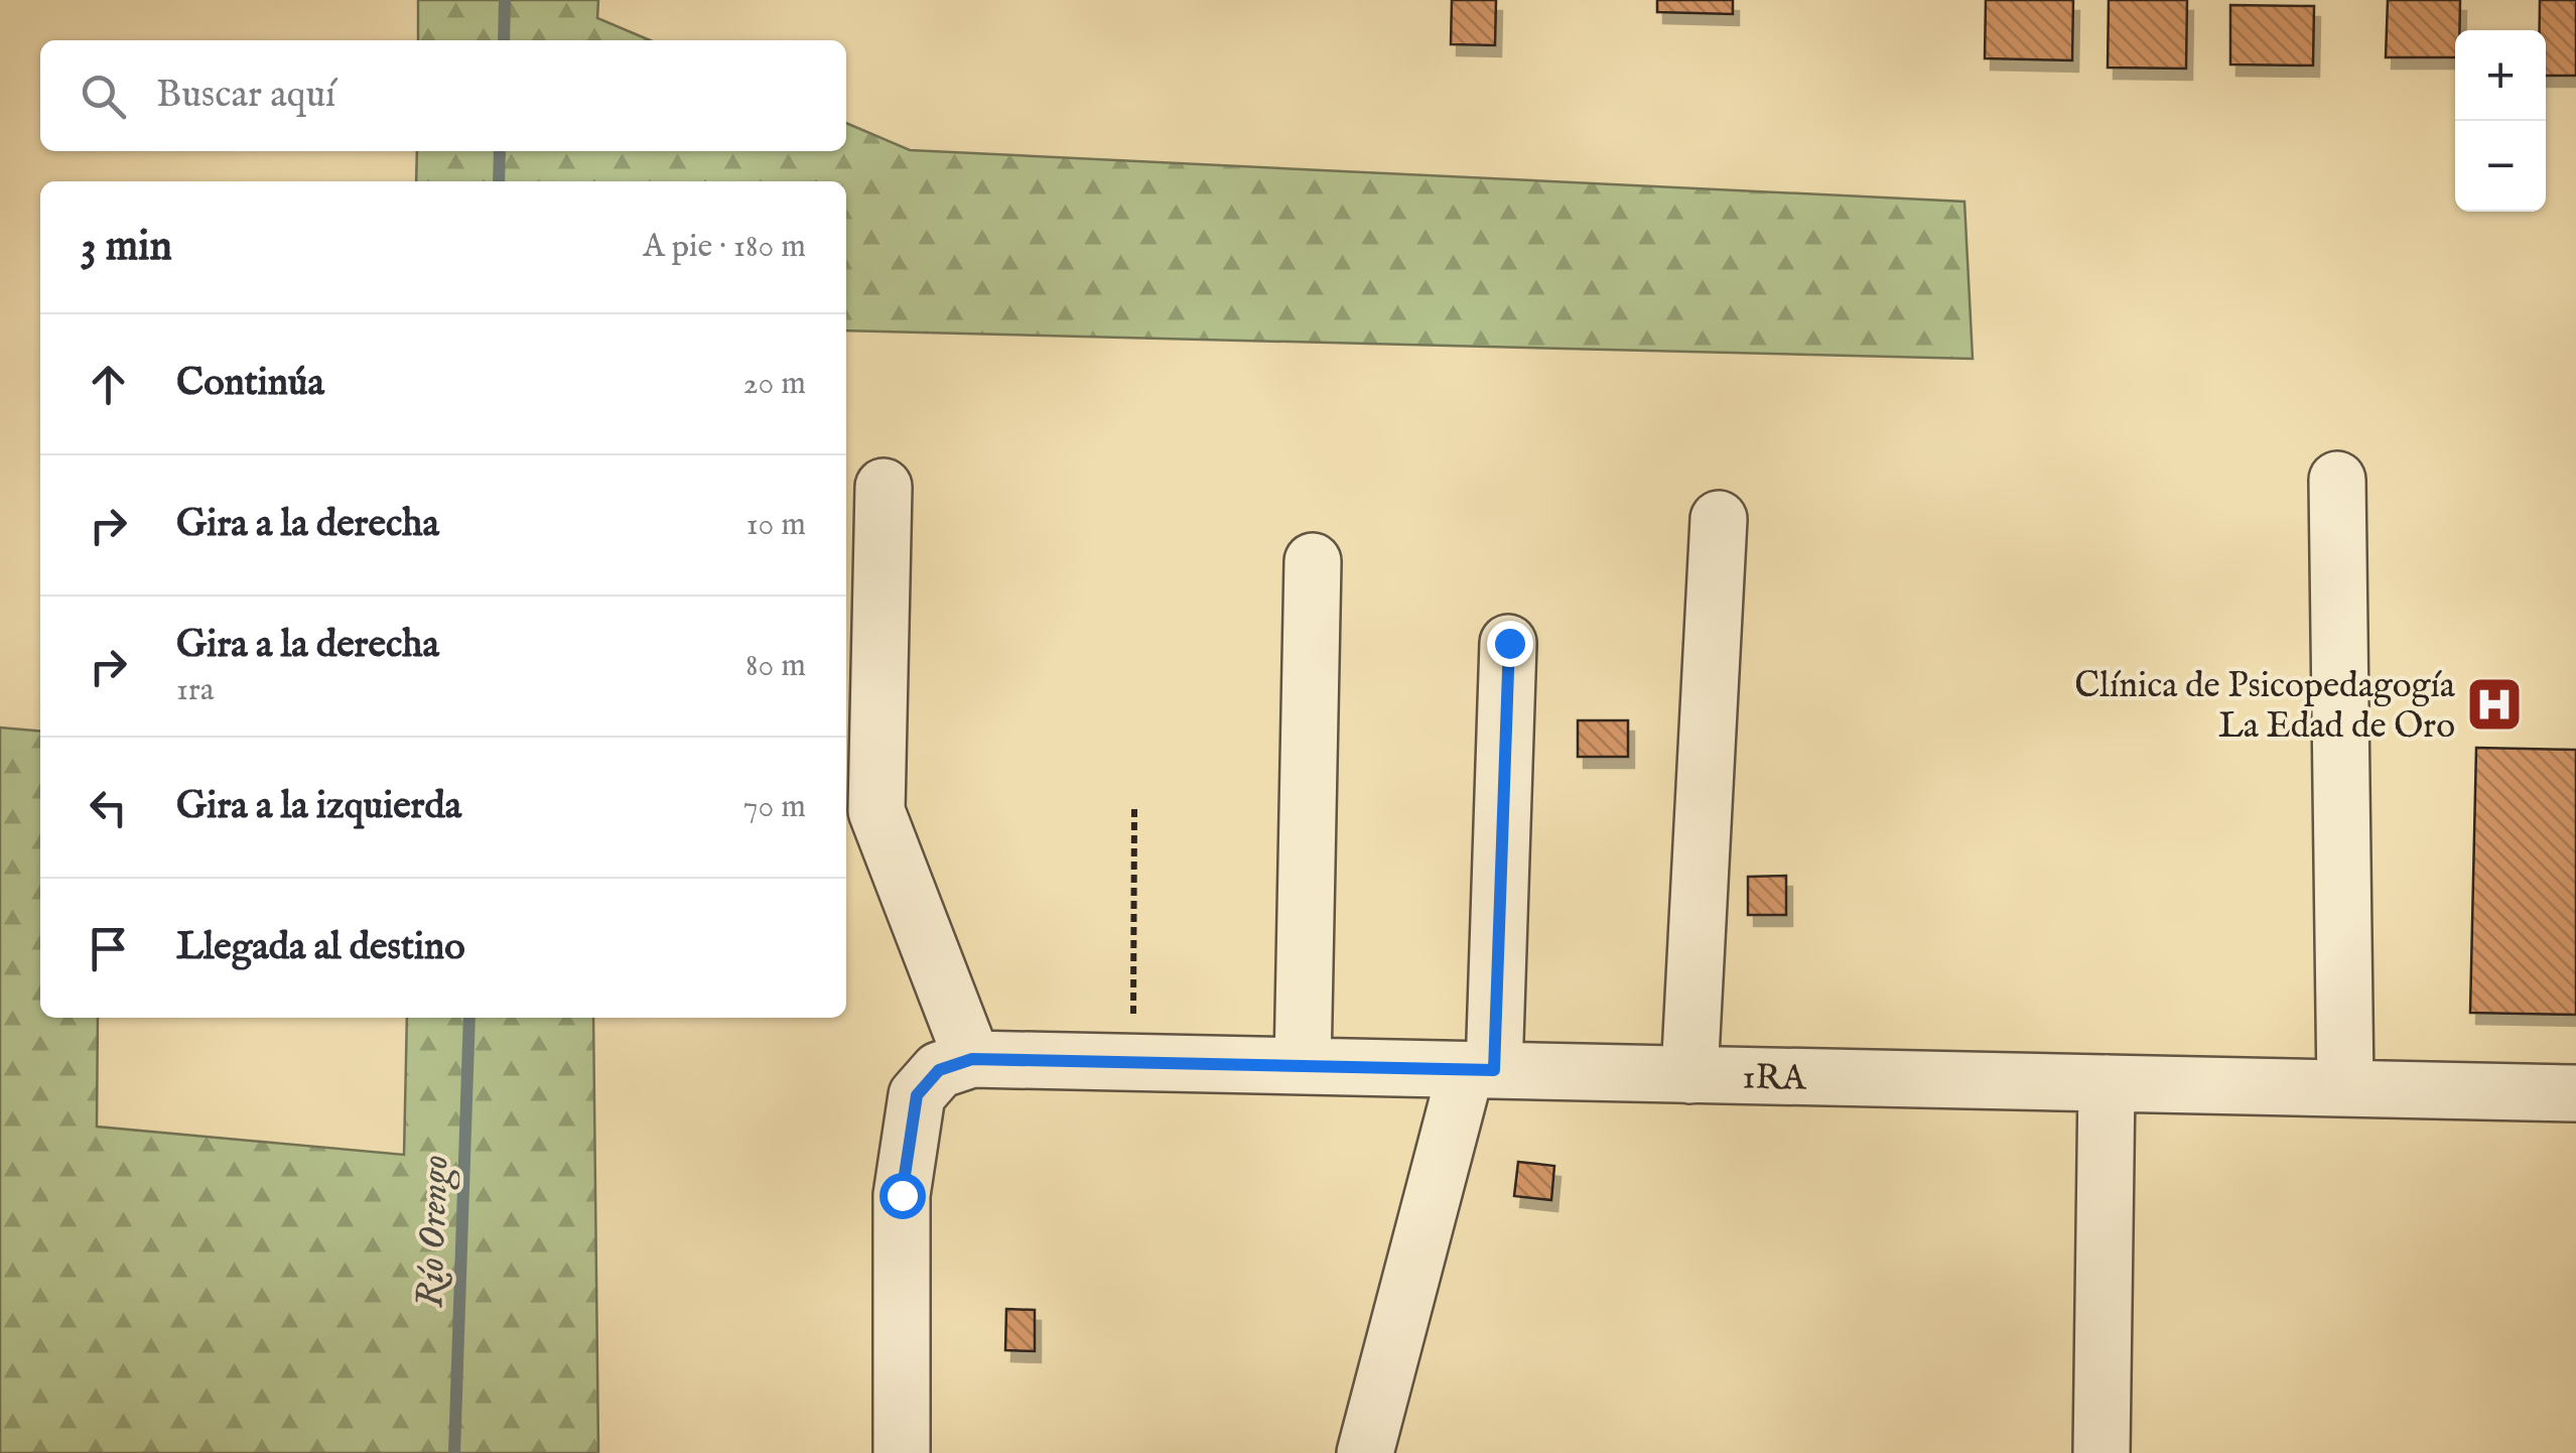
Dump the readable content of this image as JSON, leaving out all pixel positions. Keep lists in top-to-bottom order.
{
  "streets": {
    "street": ["1RA"]
  },
  "water": ["Río Orengo"],
  "places": {
    "hospital": ["Clínica de Psicopedagogía La Edad de Oro"]
  },
  "page": {
    "map_buttons": ["+", "−"],
    "search": "Buscar aquí",
    "heading": ["3 min", "A pie · 180 m"],
    "list": [
      ["Continúa", "20 m"],
      ["Gira a la derecha", "10 m"],
      ["Gira a la derecha", "1ra", "80 m"],
      ["Gira a la izquierda", "70 m"],
      "Llegada al destino"
    ]
  }
}
